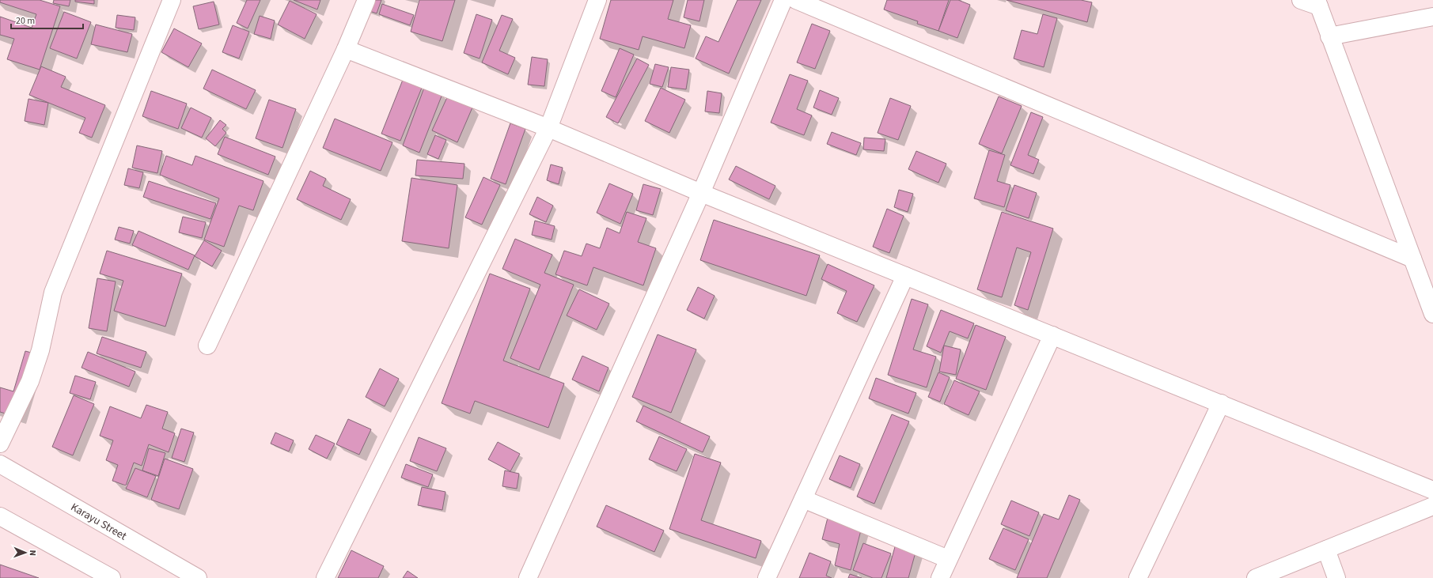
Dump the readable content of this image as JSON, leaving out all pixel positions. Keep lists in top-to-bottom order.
{
  "streets": {
    "street": ["Karayu Street"]
  },
  "scale_bar": "20 m",
  "north": "right"
}
